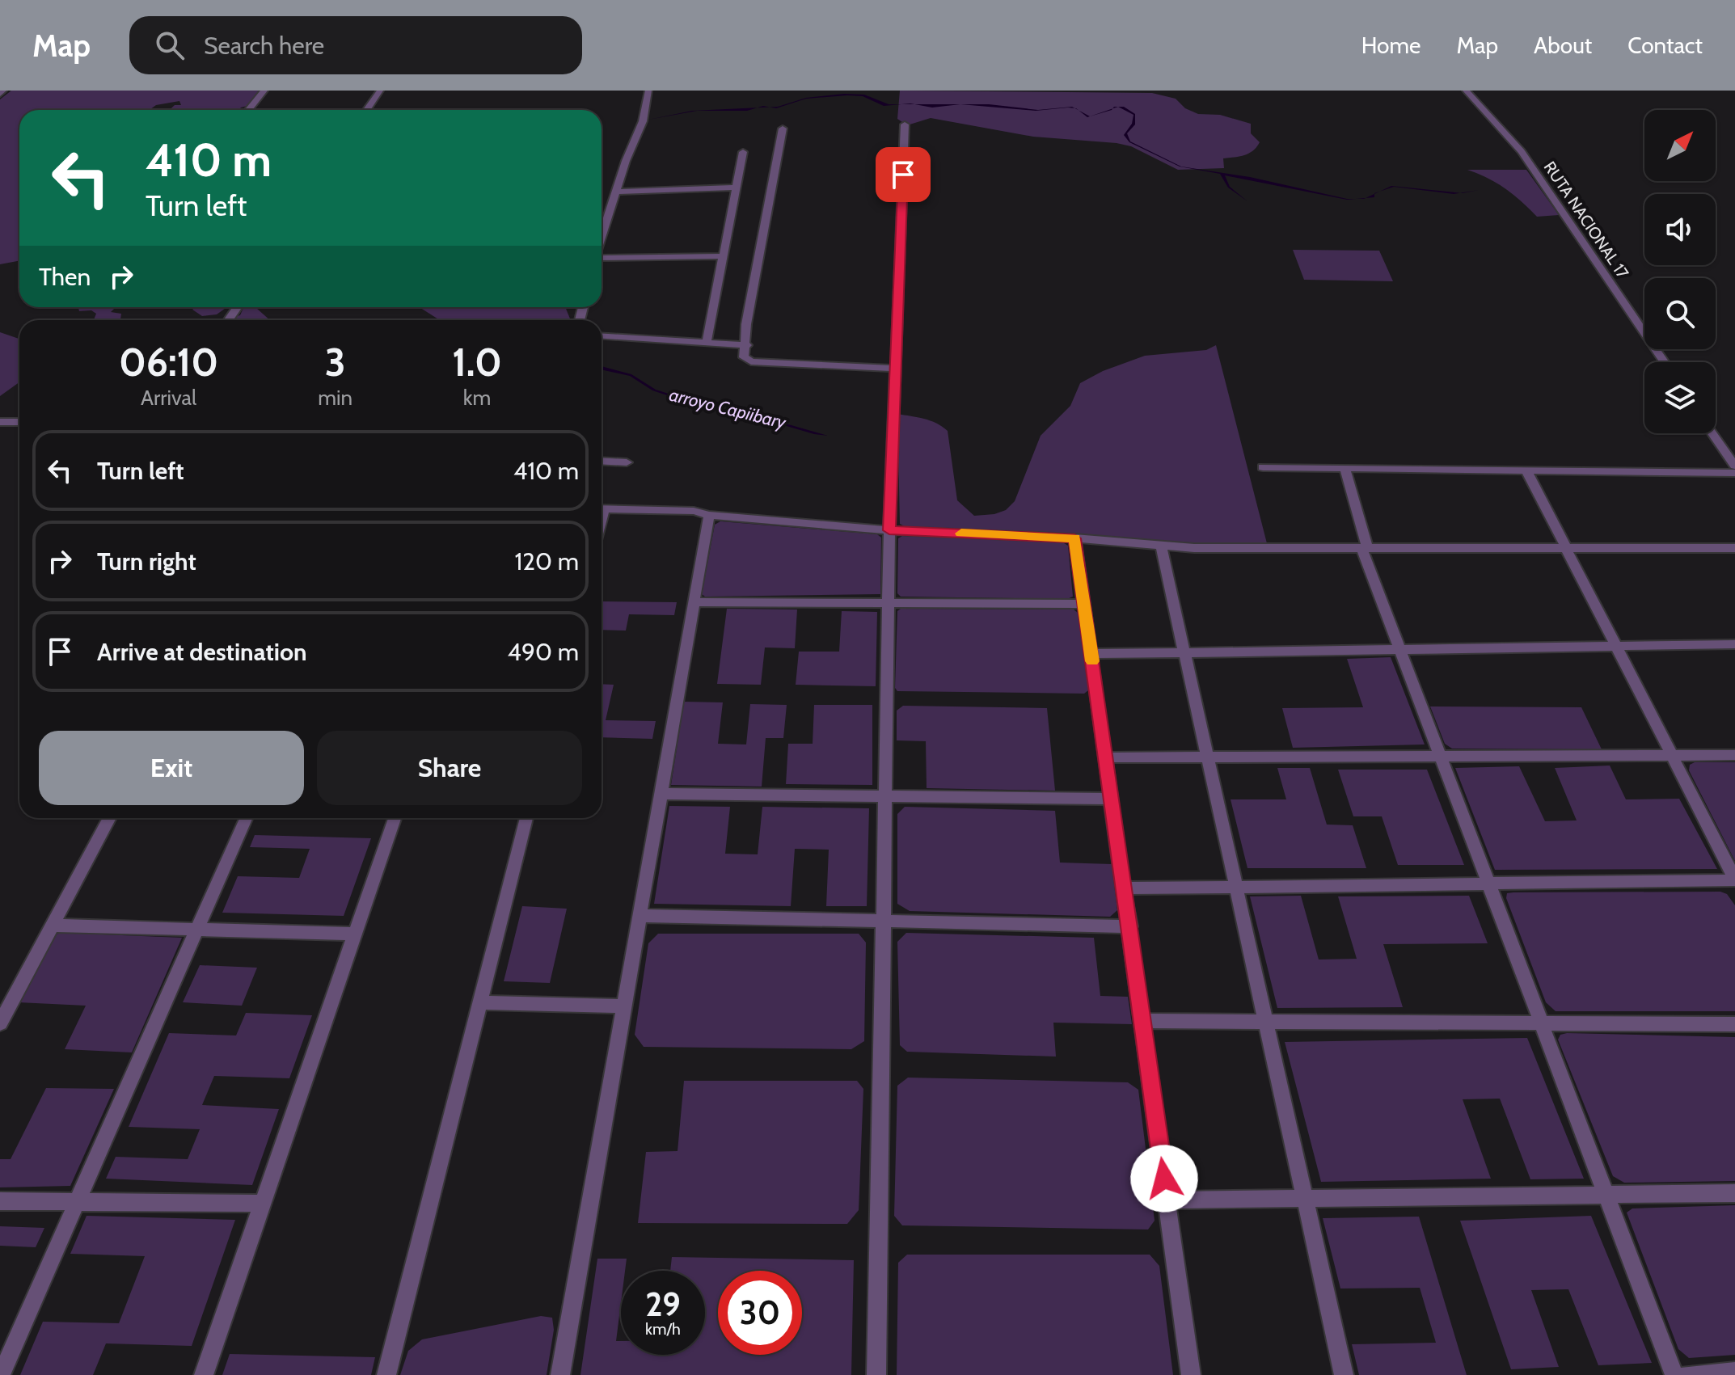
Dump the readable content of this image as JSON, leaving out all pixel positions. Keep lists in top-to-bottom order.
{
  "streets": {
    "street": ["RUTA NACIONAL 17"]
  },
  "water": ["arroyo Capiibary"],
  "north": "top right",
  "page": {
    "header": "Map",
    "search": "Search here",
    "nav": [
      "Home",
      "Map",
      "About",
      "Contact"
    ],
    "turn": ["410 m", "Turn left"],
    "then": "Then",
    "eta": [
      "06:10",
      "Arrival",
      "3",
      "min",
      "1.0",
      "km"
    ],
    "list": [
      {
        "name": "Turn left",
        "value": "410 m"
      },
      {
        "name": "Turn right",
        "value": "120 m"
      },
      {
        "name": "Arrive at destination",
        "value": "490 m"
      }
    ],
    "buttons": ["Exit", "Share"],
    "speed": "29 km/h",
    "limit": "30"
  }
}
